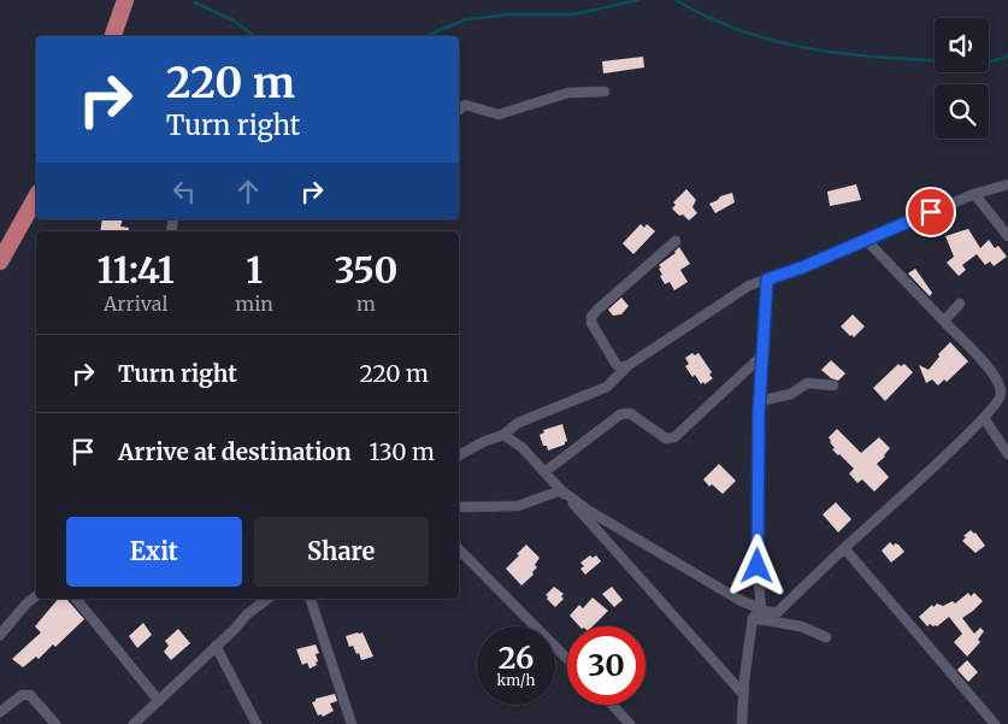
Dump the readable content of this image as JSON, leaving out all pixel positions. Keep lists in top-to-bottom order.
{
  "page": {
    "turn": ["220 m", "Turn right"],
    "eta": [
      "11:41",
      "Arrival",
      "1",
      "min",
      "350",
      "m"
    ],
    "list": [
      {
        "name": "Turn right",
        "value": "220 m"
      },
      {
        "name": "Arrive at destination",
        "value": "130 m"
      }
    ],
    "buttons": ["Exit", "Share"],
    "speed": "26 km/h",
    "limit": "30"
  }
}
